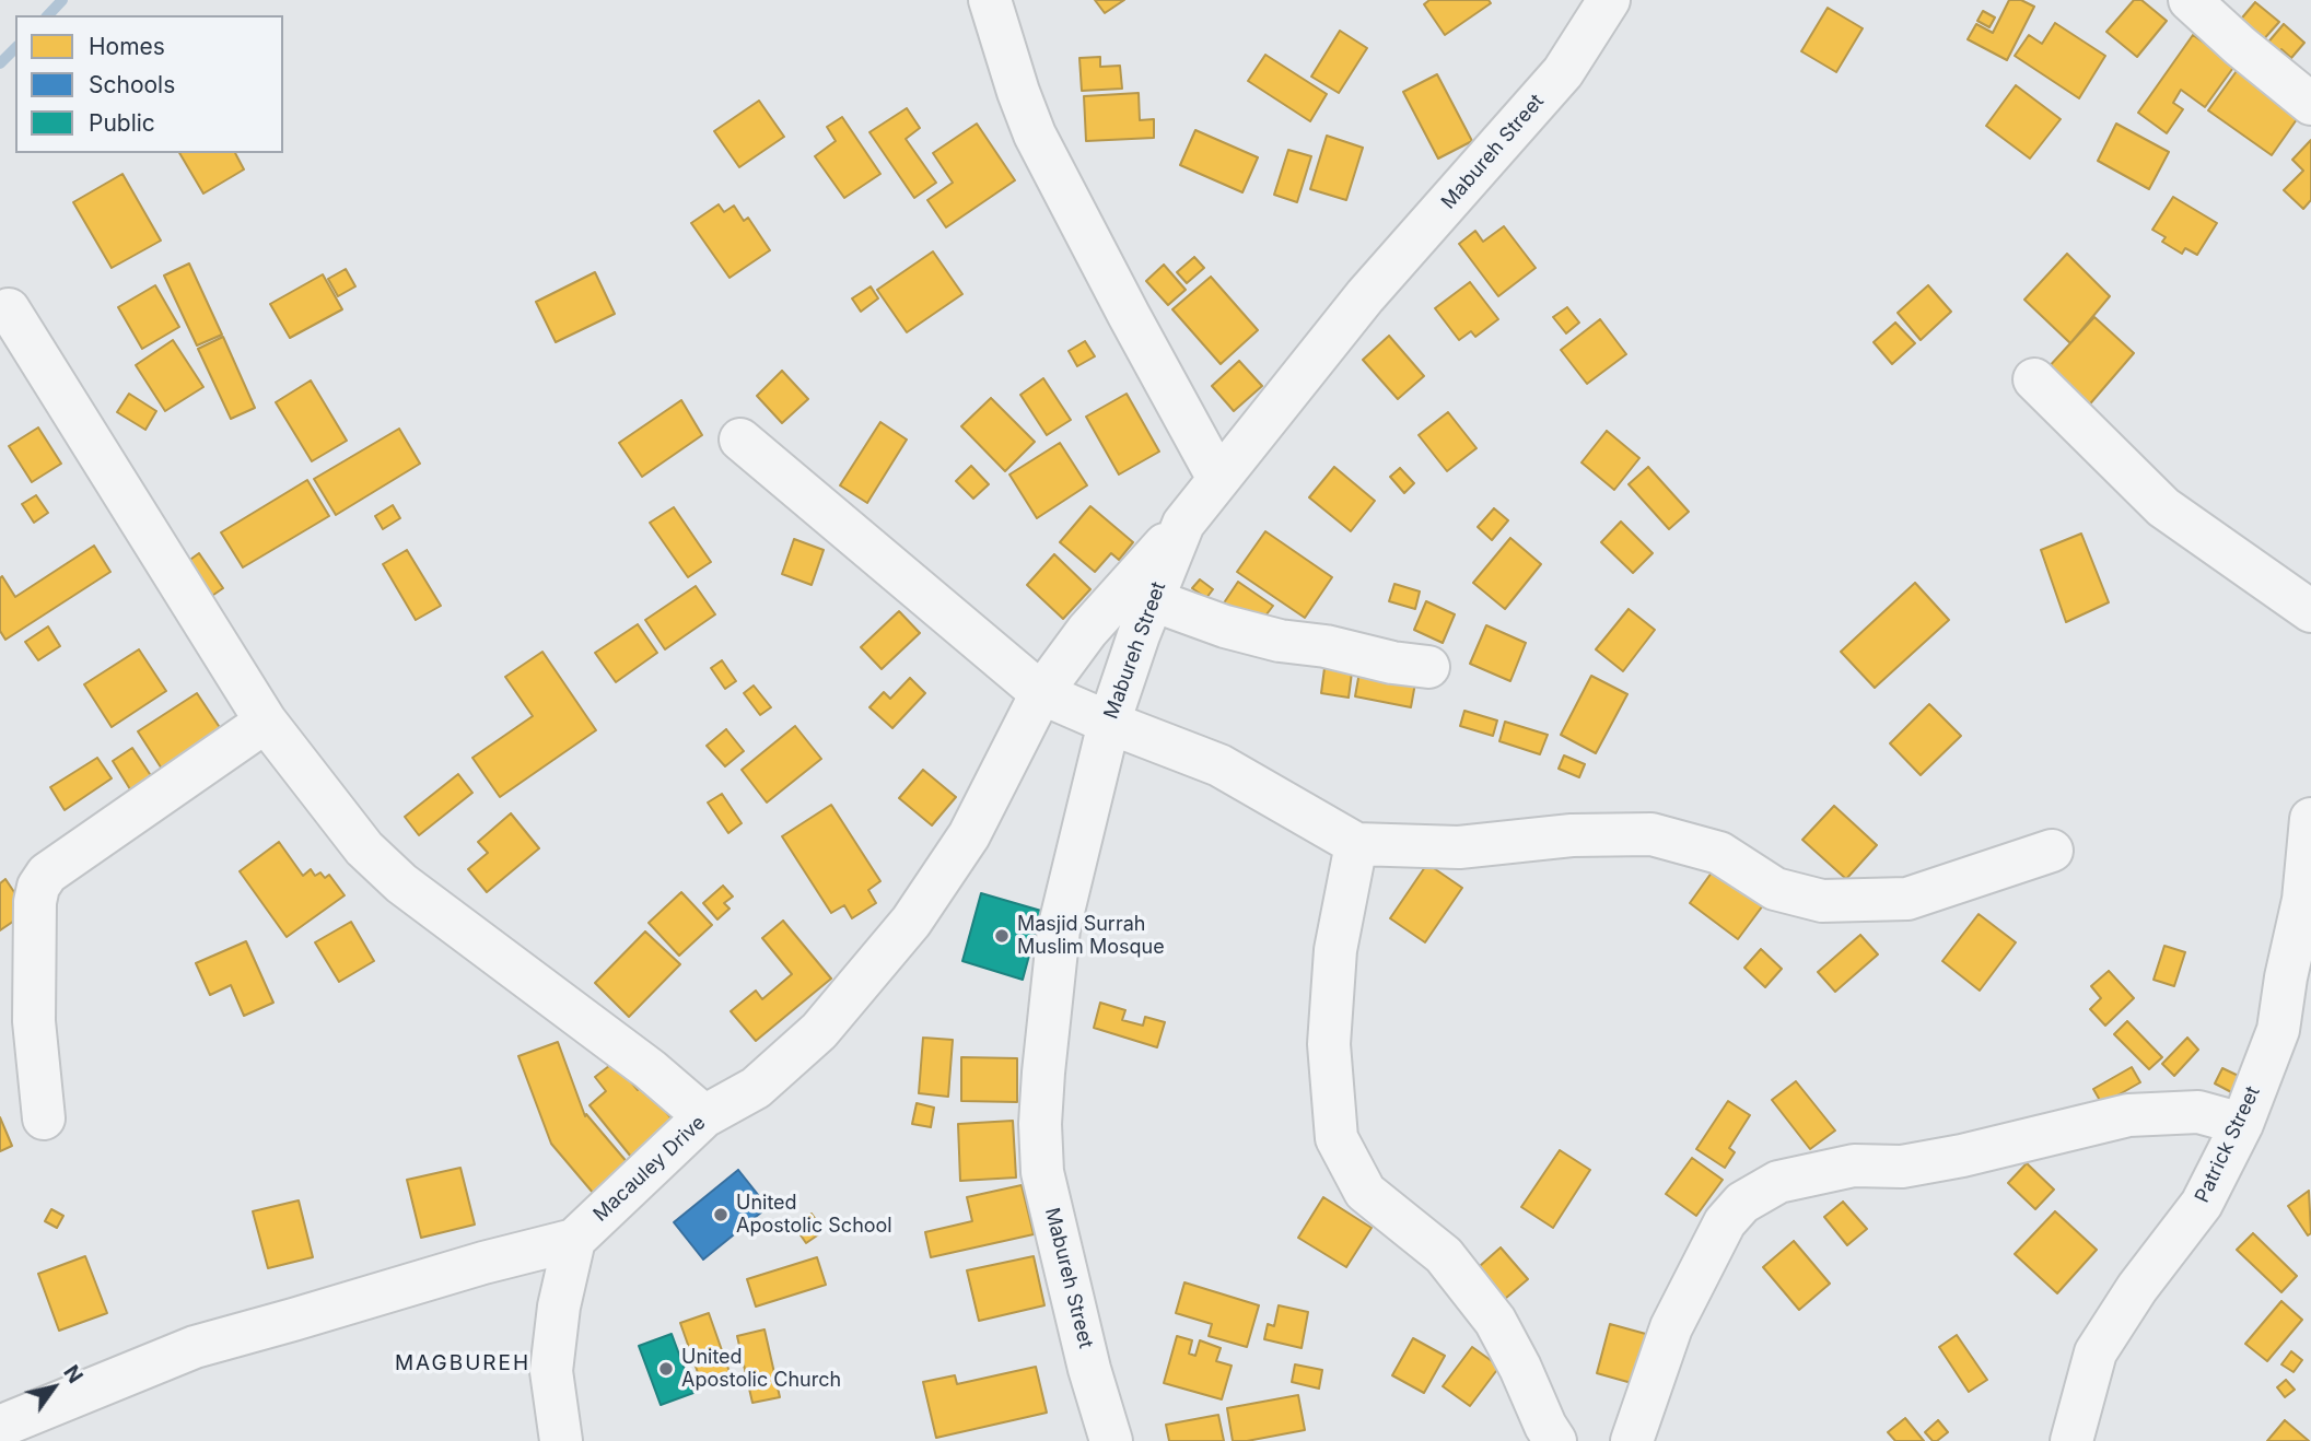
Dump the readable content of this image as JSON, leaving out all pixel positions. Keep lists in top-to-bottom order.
{
  "streets": {
    "street": ["Mabureh Street", "Patrick Street", "Macauley Drive"]
  },
  "crossings": [
    ["Mabureh Street", "Macauley Drive"]
  ],
  "districts": ["MAGBUREH"],
  "places": ["Masjid Surrah Muslim Mosque", "United Apostolic School", "United Apostolic Church"],
  "legend": ["Homes", "Schools", "Public"],
  "north": "top right"
}
